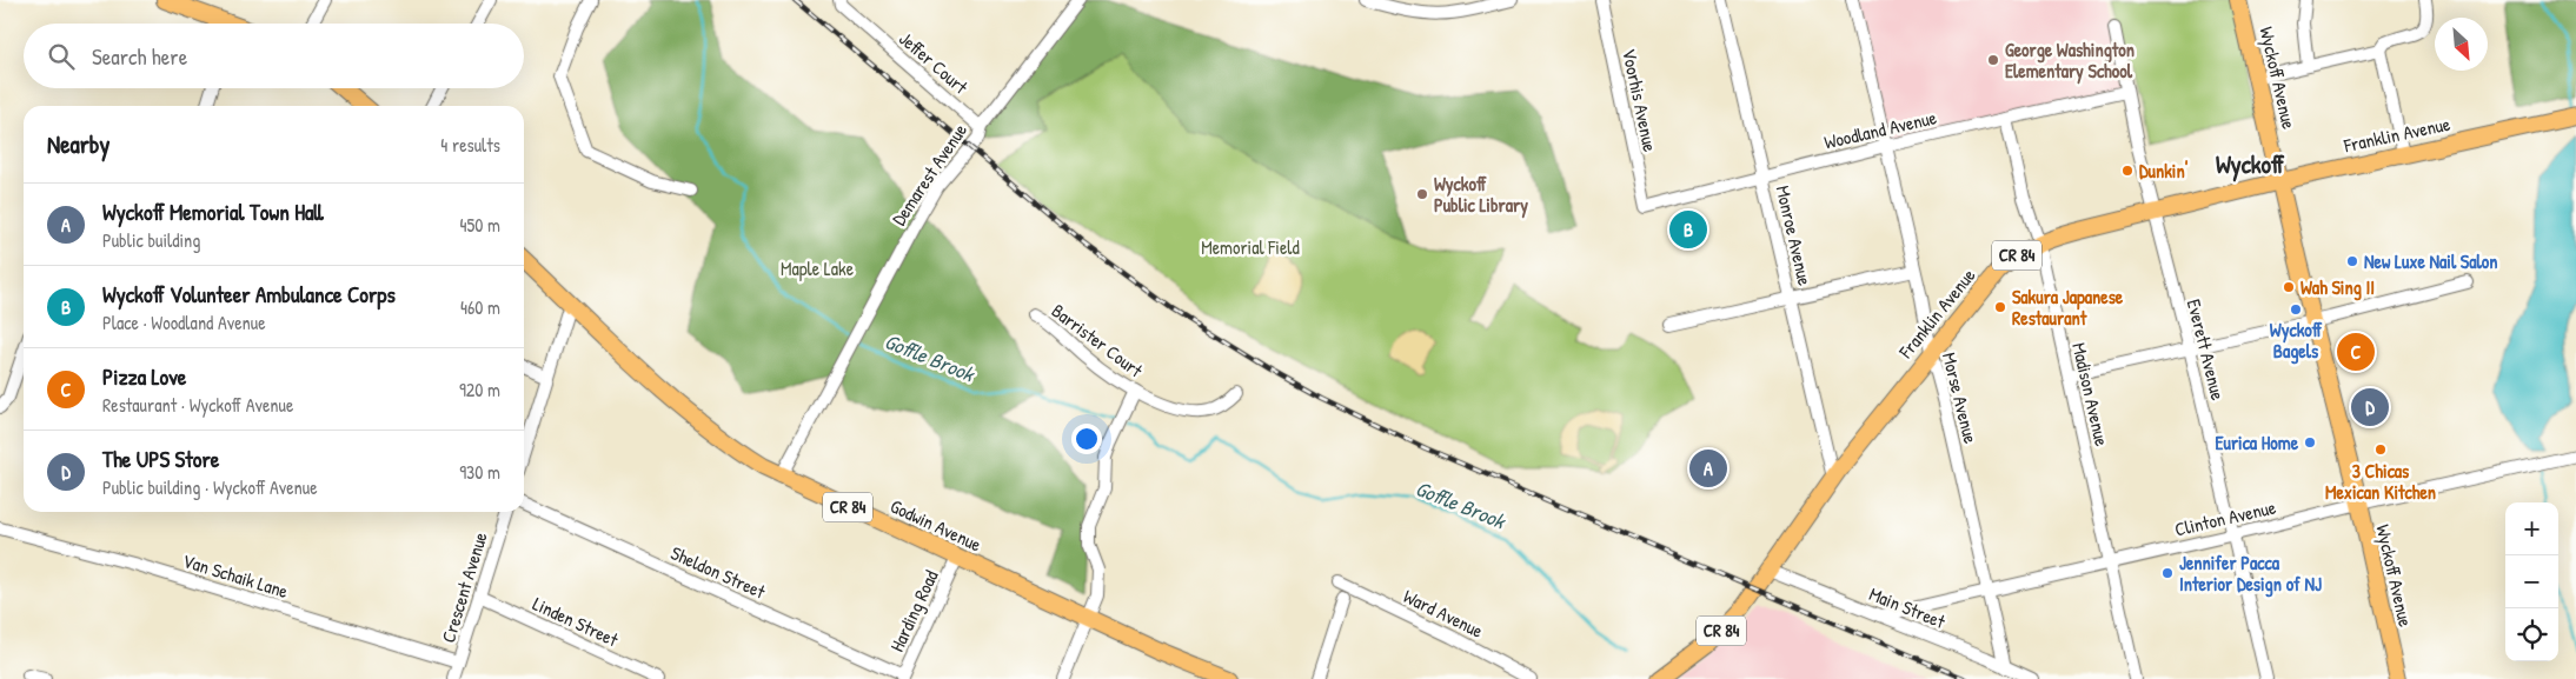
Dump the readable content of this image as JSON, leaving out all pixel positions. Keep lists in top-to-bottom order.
{
  "streets": {
    "main road": [
      "Wyckoff Avenue",
      "Franklin Avenue",
      "CR 84",
      "Godwin Avenue"
    ],
    "street": [
      "Jeffer Court",
      "Voorhis Avenue",
      "Woodland Avenue",
      "Demarest Avenue",
      "Monroe Avenue",
      "Barrister Court",
      "Everett Avenue",
      "Madison Avenue",
      "Morse Avenue",
      "Clinton Avenue",
      "Sheldon Street",
      "Van Schaik Lane",
      "Crescent Avenue",
      "Main Street",
      "Harding Road",
      "Ward Avenue",
      "Linden Street"
    ]
  },
  "crossings": [
    ["Jeffer Court", "Demarest Avenue"],
    ["Wyckoff Avenue", "Franklin Avenue"],
    ["Wyckoff Avenue", "Clinton Avenue"],
    ["Voorhis Avenue", "Woodland Avenue"],
    ["Woodland Avenue", "Monroe Avenue"],
    ["Woodland Avenue", "Everett Avenue"],
    ["Woodland Avenue", "Madison Avenue"],
    ["Woodland Avenue", "Morse Avenue"],
    ["Franklin Avenue", "Monroe Avenue"],
    ["Franklin Avenue", "Everett Avenue"],
    ["Franklin Avenue", "Madison Avenue"],
    ["Franklin Avenue", "Morse Avenue"],
    ["Franklin Avenue", "Main Street"],
    ["Demarest Avenue", "Godwin Avenue"],
    ["Everett Avenue", "Clinton Avenue"],
    ["Madison Avenue", "Clinton Avenue"],
    ["Morse Avenue", "Clinton Avenue"],
    ["Morse Avenue", "Main Street"],
    ["Clinton Avenue", "Main Street"],
    ["Godwin Avenue", "Harding Road"],
    ["Sheldon Street", "Harding Road"],
    ["Van Schaik Lane", "Crescent Avenue"],
    ["Crescent Avenue", "Linden Street"]
  ],
  "districts": ["Wyckoff"],
  "water": ["Goffle Brook"],
  "parks": ["Memorial Field", "Maple Lake"],
  "places": [
    "George Washington Elementary School",
    "Dunkin'",
    "Wyckoff Public Library",
    "New Luxe Nail Salon",
    "Wah Sing II",
    "Sakura Japanese Restaurant",
    "Wyckoff Bagels",
    "Eurica Home",
    "3 Chicas Mexican Kitchen",
    "Jennifer Pacca Interior Design of NJ"
  ],
  "north": "bottom right",
  "page": {
    "search": "Search here",
    "heading": ["Nearby", "4 results"],
    "list": [
      {
        "mark": "A",
        "name": "Wyckoff Memorial Town Hall",
        "note": "Public building",
        "value": "450 m"
      },
      {
        "mark": "B",
        "name": "Wyckoff Volunteer Ambulance Corps",
        "note": "Place · Woodland Avenue",
        "value": "460 m"
      },
      {
        "mark": "C",
        "name": "Pizza Love",
        "note": "Restaurant · Wyckoff Avenue",
        "value": "920 m"
      },
      {
        "mark": "D",
        "name": "The UPS Store",
        "note": "Public building · Wyckoff Avenue",
        "value": "930 m"
      }
    ],
    "pins": [
      "B",
      "C",
      "D",
      "A"
    ],
    "map_buttons": ["+", "−"]
  }
}
